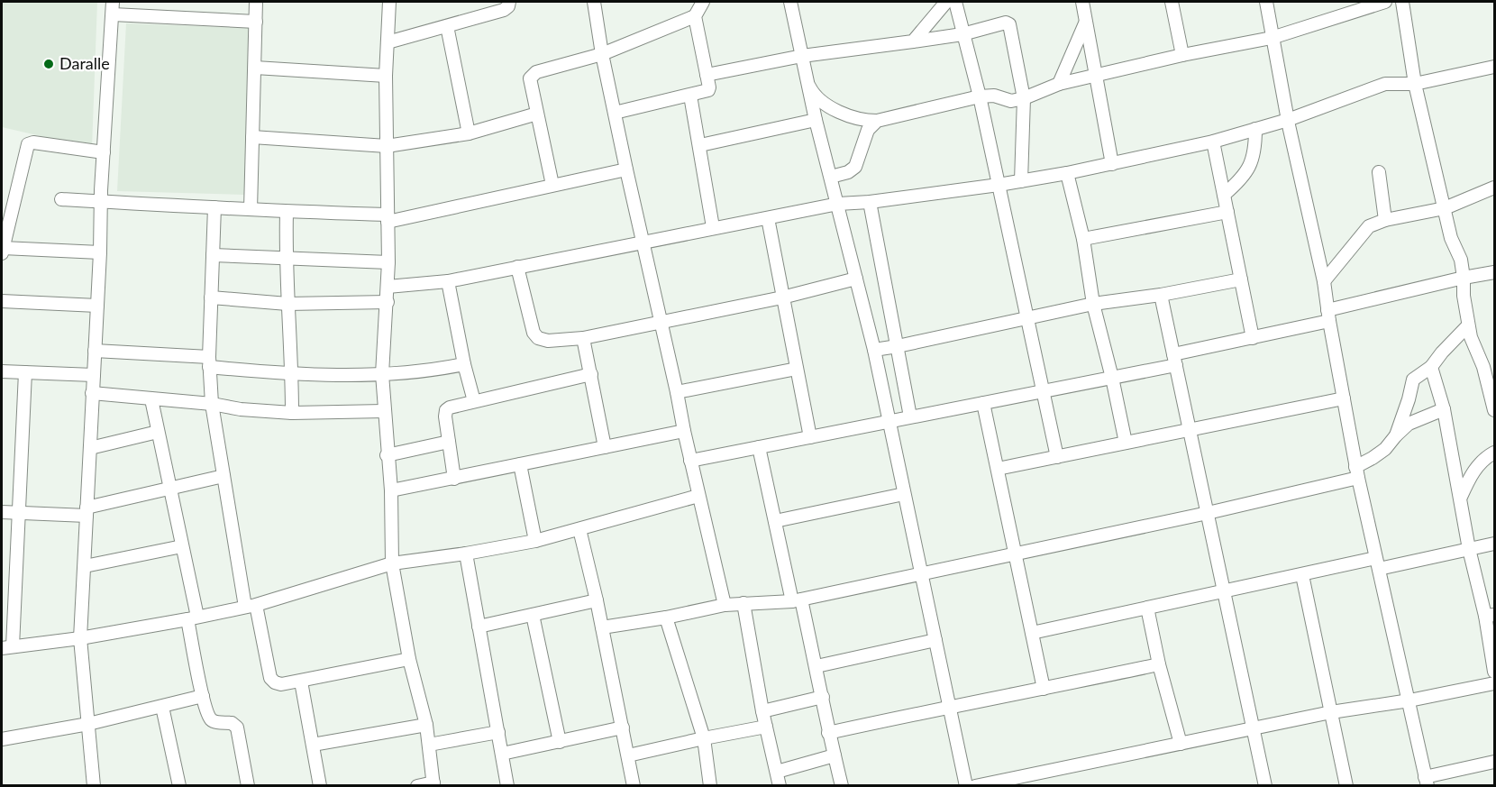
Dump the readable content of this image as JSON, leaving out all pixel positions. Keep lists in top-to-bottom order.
{
  "places": ["Daralle"]
}
